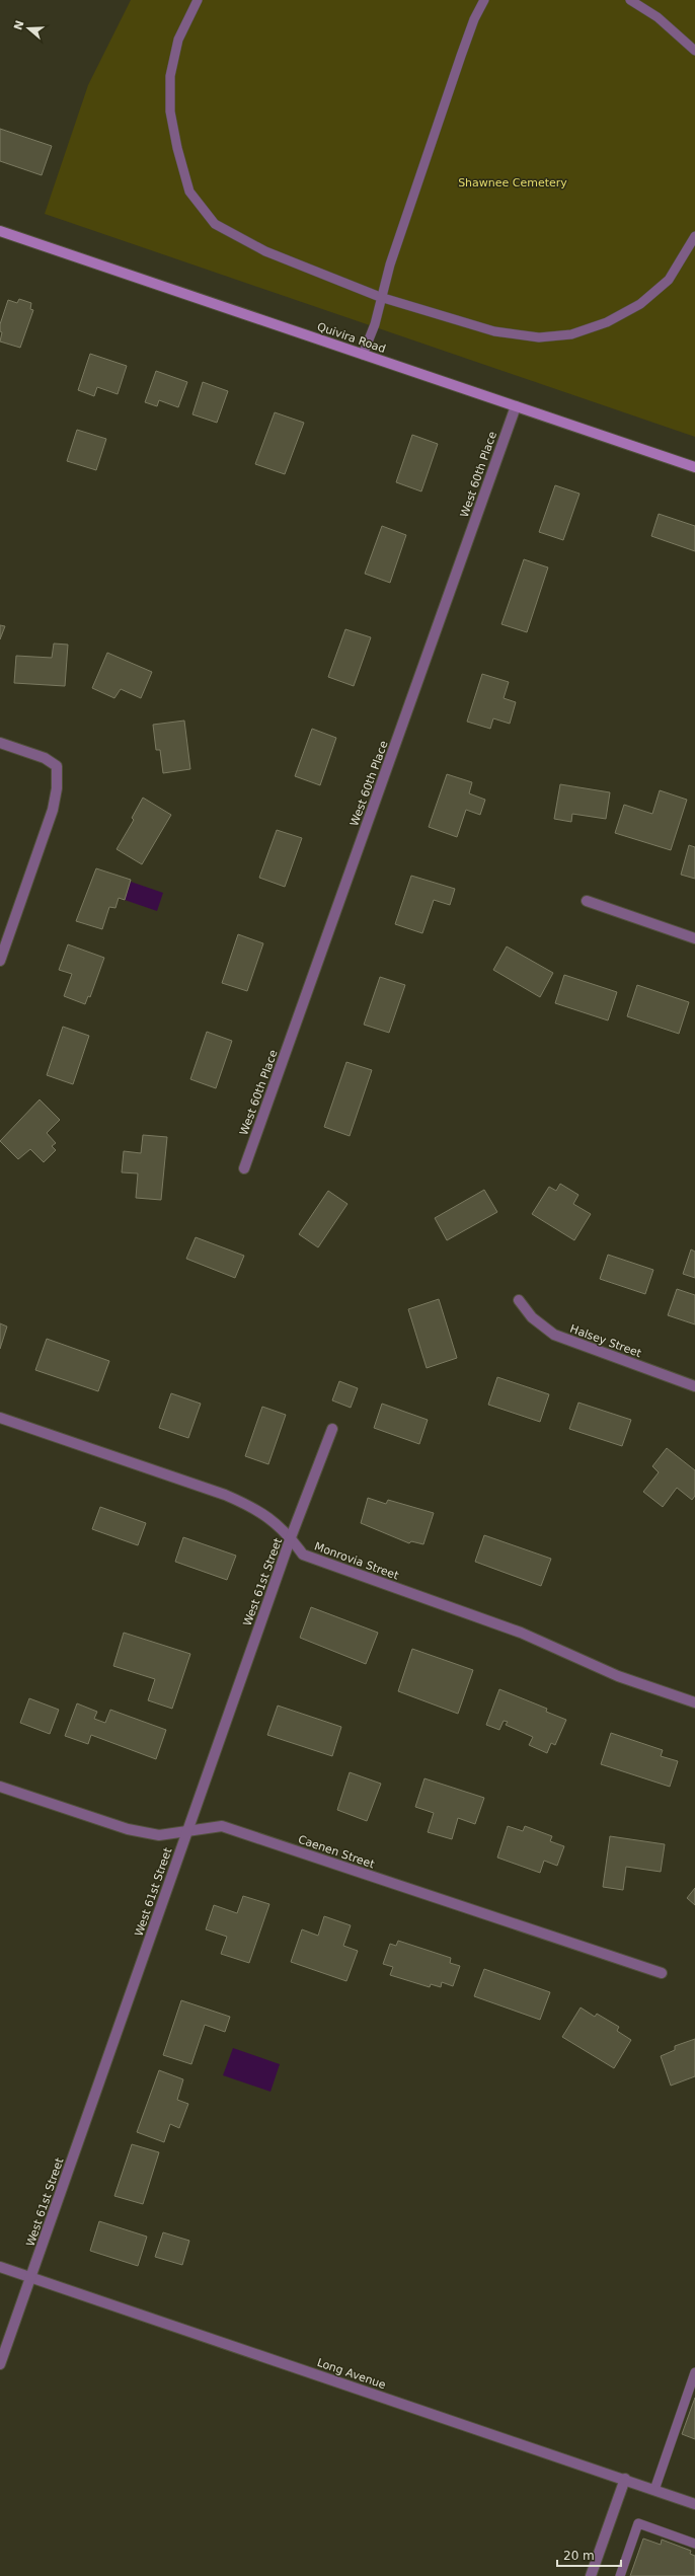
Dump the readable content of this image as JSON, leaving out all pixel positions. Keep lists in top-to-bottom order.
{
  "streets": {
    "main road": ["Quivira Road"],
    "street": [
      "West 60th Place",
      "Halsey Street",
      "Monrovia Street",
      "West 61st Street",
      "Caenen Street",
      "Long Avenue"
    ]
  },
  "crossings": [
    ["Quivira Road", "West 60th Place"],
    ["Monrovia Street", "West 61st Street"],
    ["West 61st Street", "Caenen Street"],
    ["West 61st Street", "Long Avenue"]
  ],
  "parks": ["Shawnee Cemetery"],
  "scale_bar": "20 m",
  "north": "left"
}
